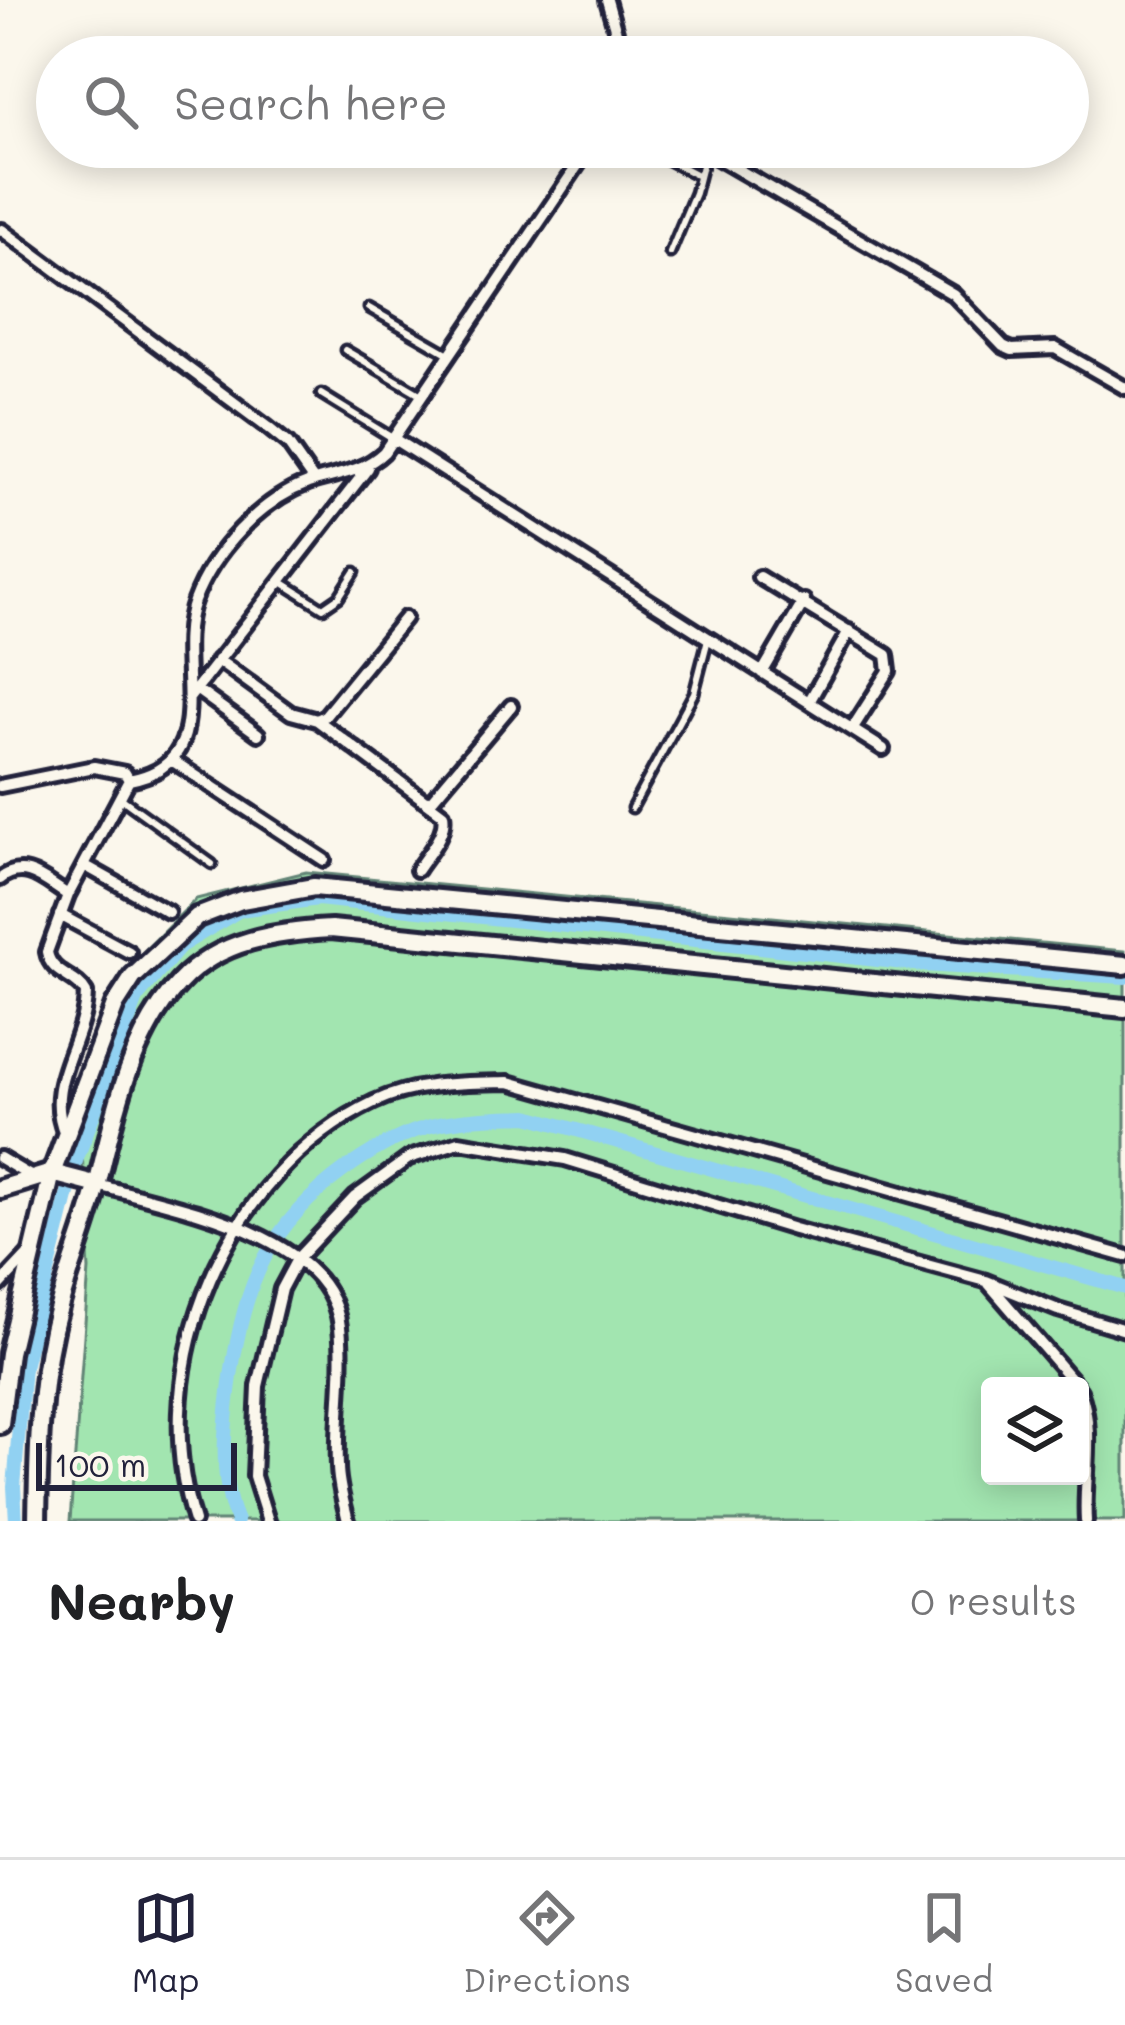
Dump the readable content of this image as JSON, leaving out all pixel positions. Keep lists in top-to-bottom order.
{
  "scale_bar": "100 m",
  "page": {
    "search": "Search here",
    "scale": "100 m",
    "heading": ["Nearby", "0 results"],
    "nav": ["Map", "Directions", "Saved"]
  }
}
